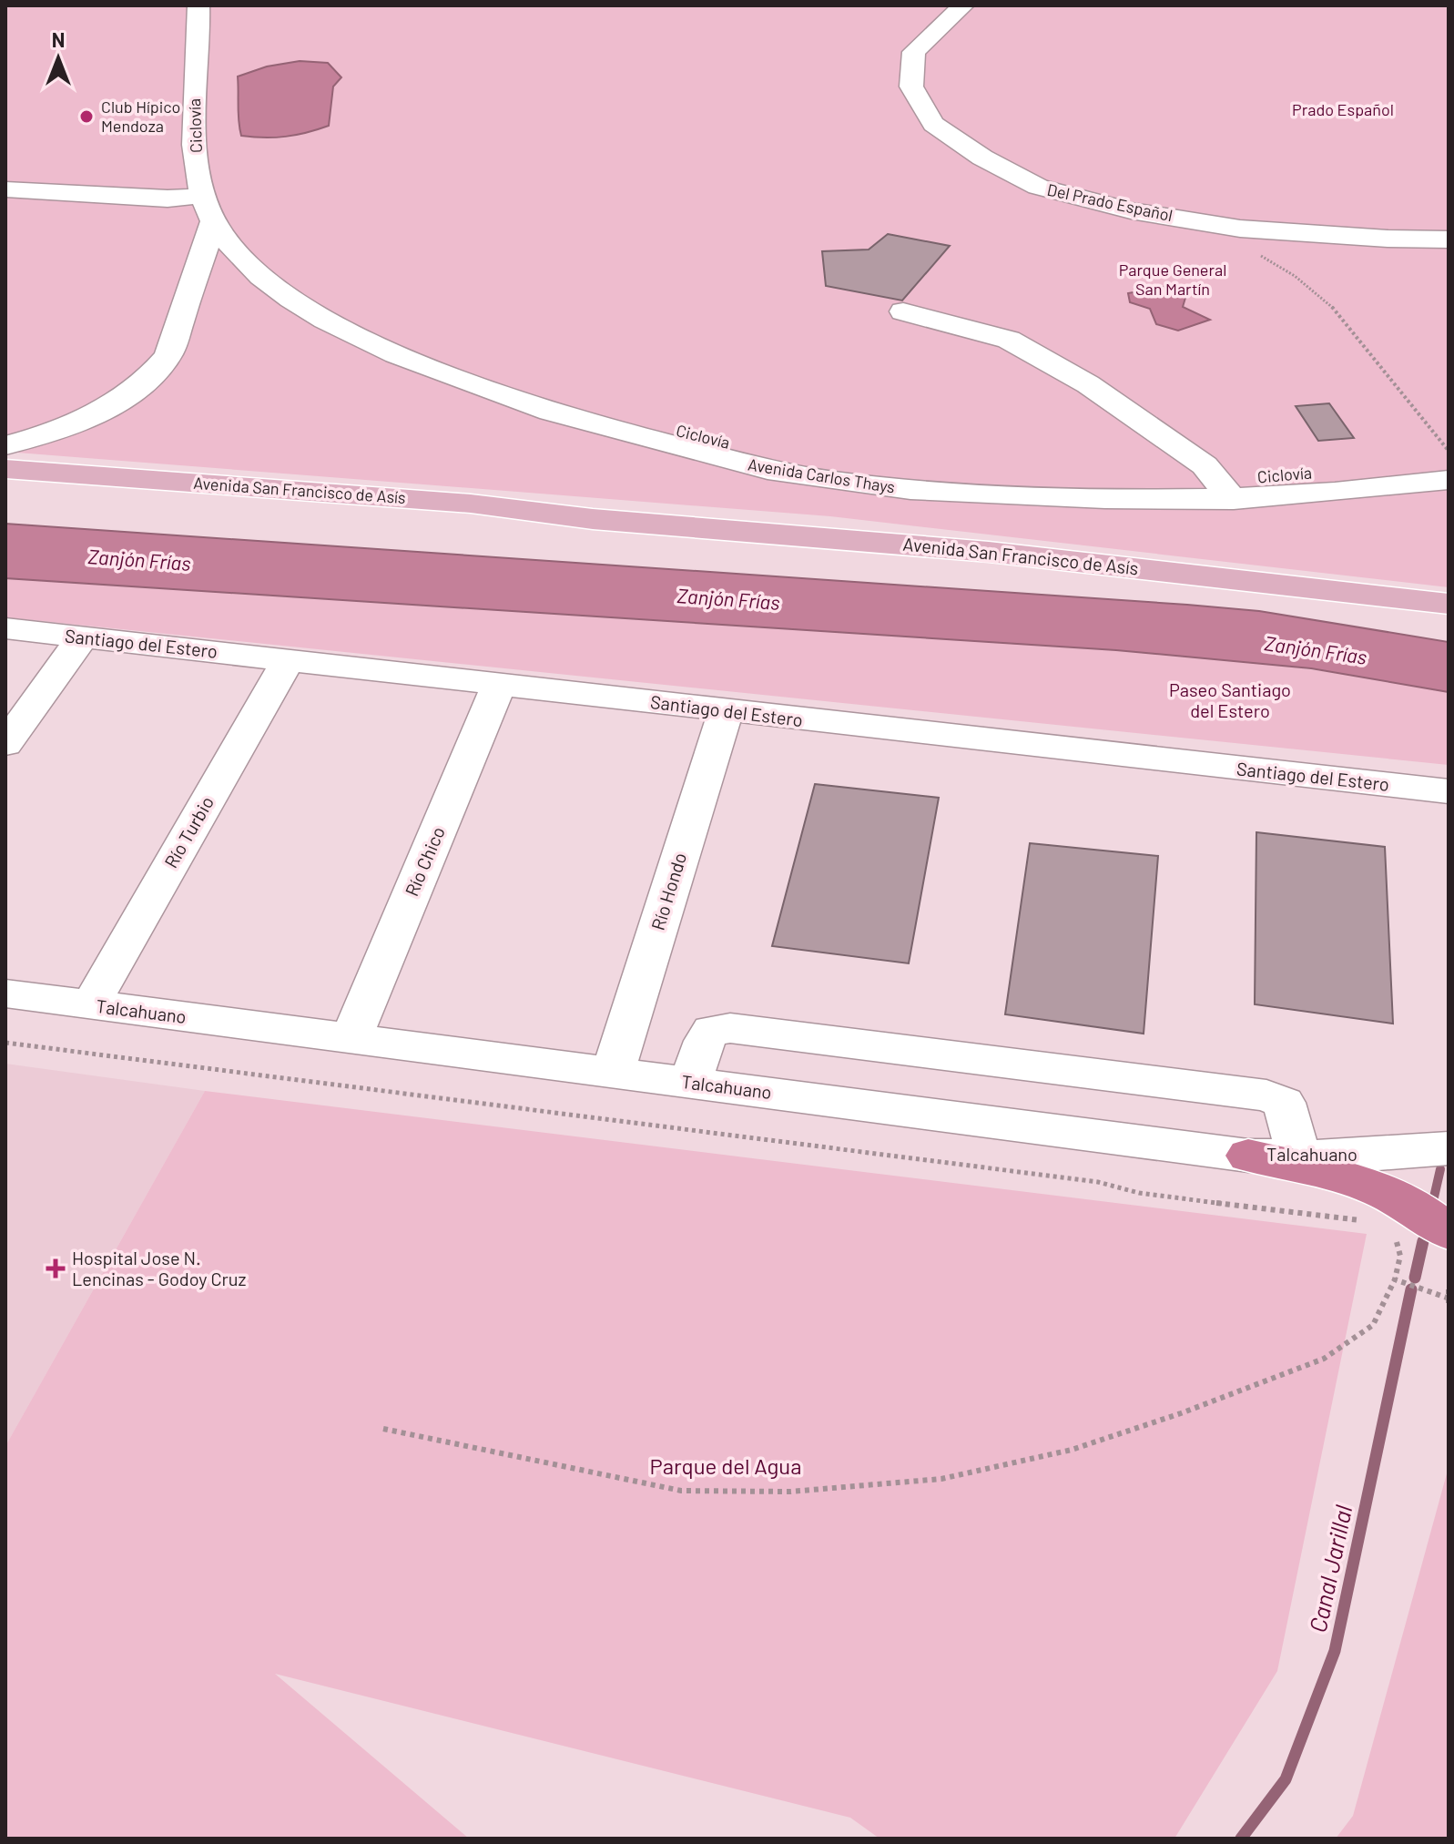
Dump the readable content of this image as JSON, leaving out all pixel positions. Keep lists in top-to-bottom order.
{
  "streets": {
    "main road": ["Avenida San Francisco de Asís"],
    "street": [
      "Del Prado Español",
      "Avenida Carlos Thays",
      "Santiago del Estero",
      "Río Turbio",
      "Río Chico",
      "Río Hondo",
      "Talcahuano"
    ]
  },
  "crossings": [
    ["Santiago del Estero", "Río Turbio"],
    ["Santiago del Estero", "Río Chico"],
    ["Santiago del Estero", "Río Hondo"],
    ["Río Turbio", "Talcahuano"],
    ["Río Chico", "Talcahuano"],
    ["Río Hondo", "Talcahuano"]
  ],
  "water": ["Zanjón Frías", "Canal Jarillal"],
  "parks": [
    "Prado Español",
    "Parque General San Martín",
    "Paseo Santiago del Estero",
    "Parque del Agua"
  ],
  "places": {
    "other": ["Club Hípico Mendoza"],
    "health": ["Hospital Jose N. Lencinas - Godoy Cruz"]
  },
  "north": "top"
}
